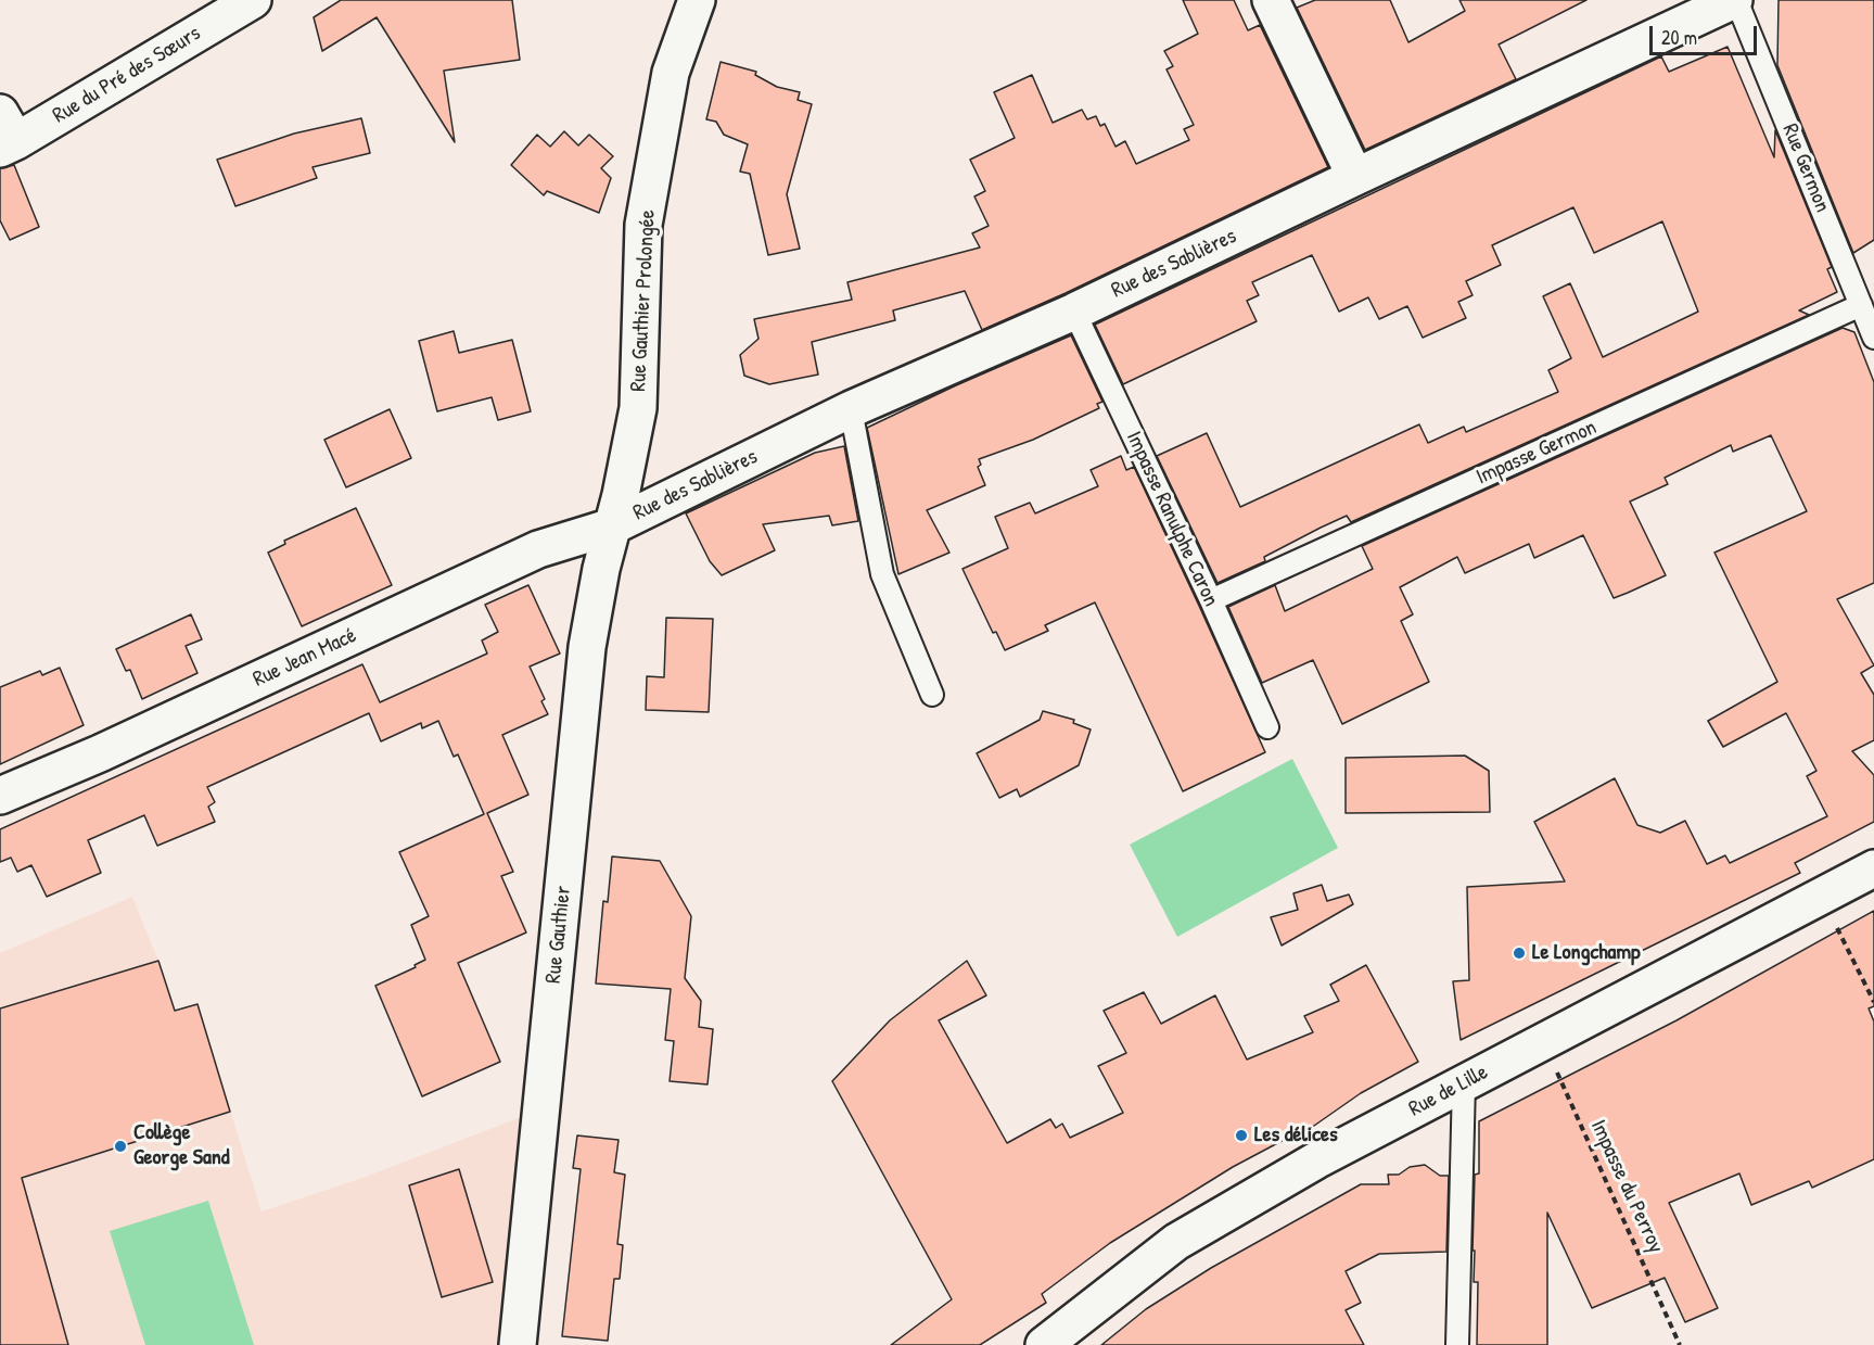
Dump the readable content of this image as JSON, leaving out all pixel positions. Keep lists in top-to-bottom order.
{
  "streets": {
    "street": [
      "Rue du Pré des Sœurs",
      "Rue des Sablières",
      "Rue Gauthier Prolongée",
      "Rue Jean Macé",
      "Rue Gauthier",
      "Rue de Lille"
    ],
    "lane": ["Rue Germon", "Impasse Germon", "Impasse Ranulphe Caron"],
    "path": ["Impasse du Perroy"]
  },
  "crossings": [
    ["Rue Germon", "Rue des Sablières"],
    ["Rue Germon", "Impasse Germon"],
    ["Rue des Sablières", "Rue Gauthier Prolongée"],
    ["Rue des Sablières", "Impasse Ranulphe Caron"],
    ["Rue des Sablières", "Rue Jean Macé"],
    ["Rue des Sablières", "Rue Gauthier"],
    ["Rue Gauthier Prolongée", "Rue Jean Macé"],
    ["Rue Gauthier Prolongée", "Rue Gauthier"],
    ["Impasse Germon", "Impasse Ranulphe Caron"],
    ["Rue Jean Macé", "Rue Gauthier"],
    ["Rue de Lille", "Impasse du Perroy"]
  ],
  "places": ["Le Longchamp", "Les délices", "Collège George Sand"],
  "scale_bar": "20 m"
}
